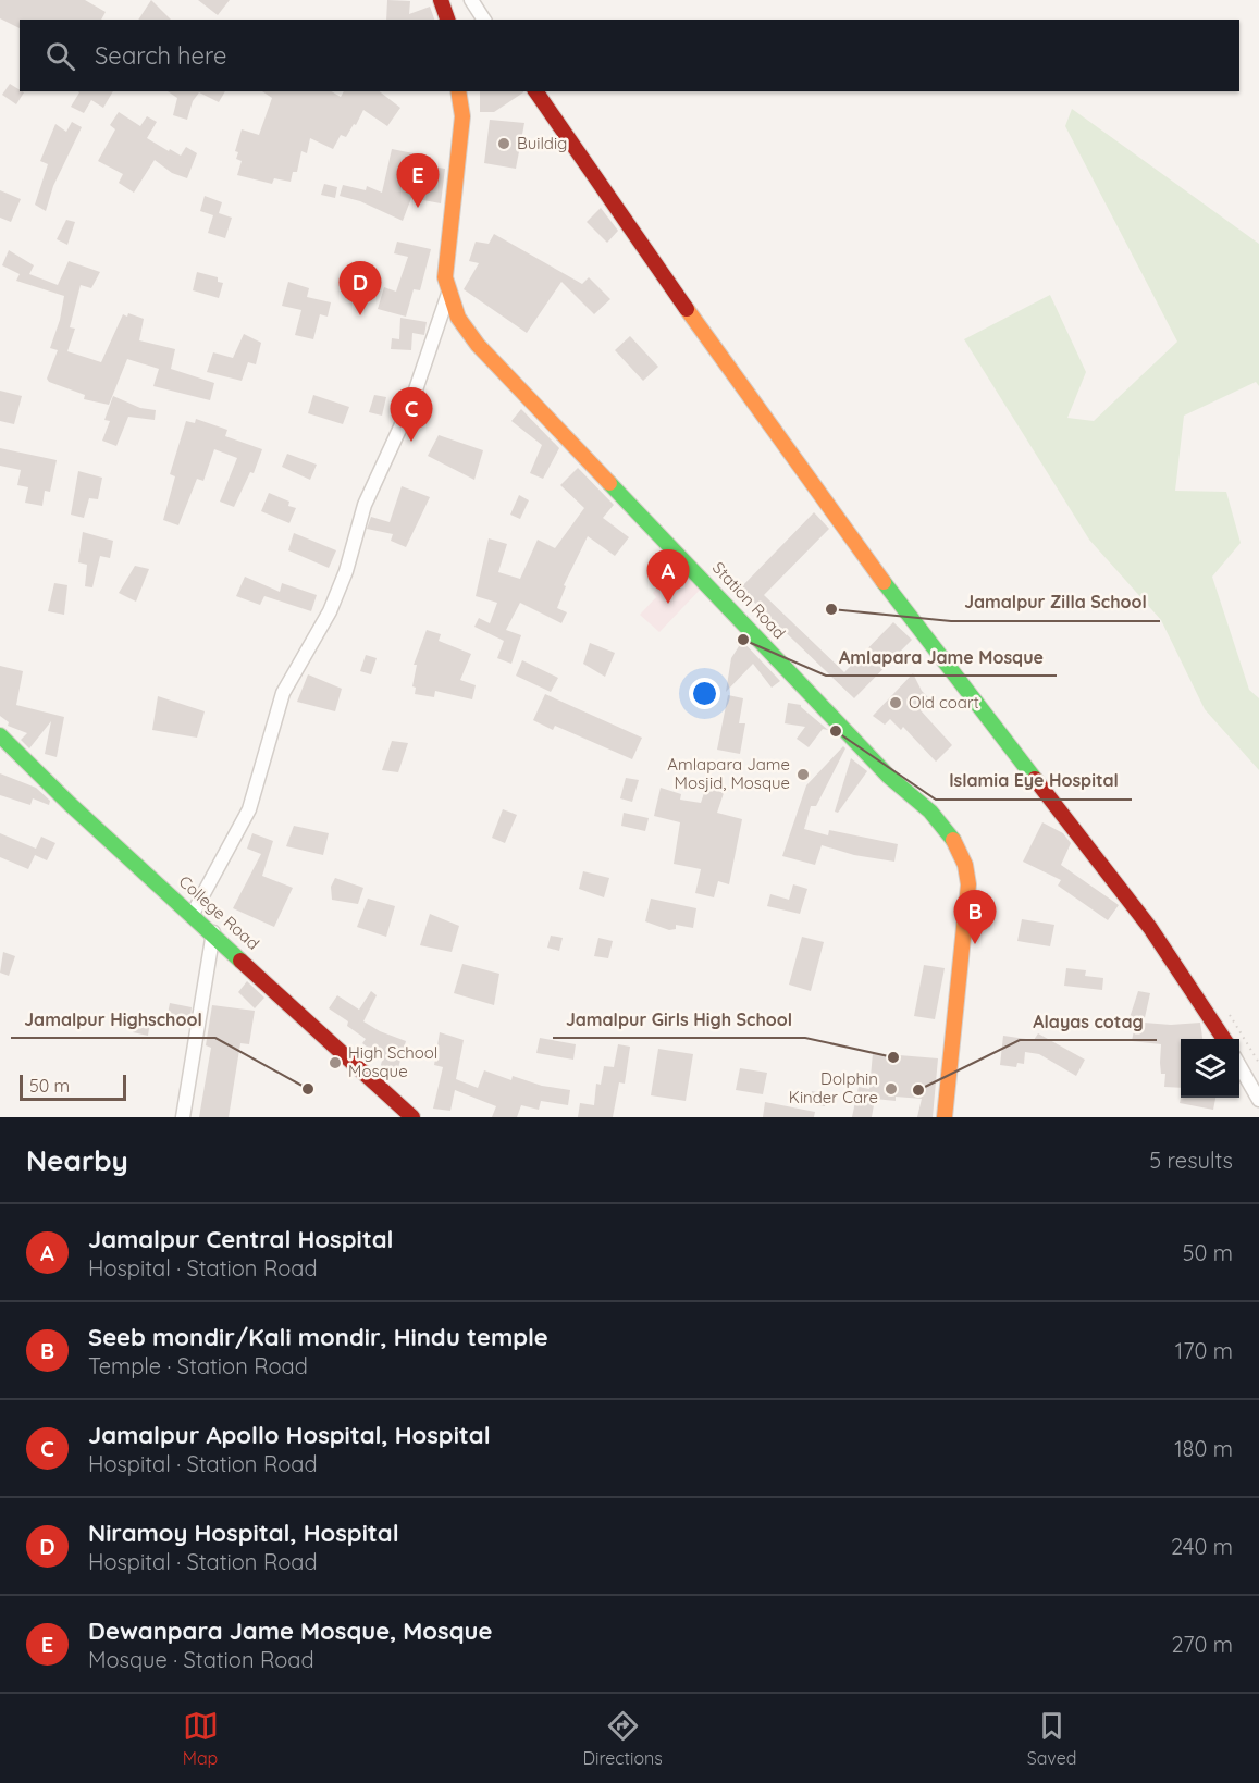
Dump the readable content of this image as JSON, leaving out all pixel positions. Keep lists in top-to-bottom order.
{
  "streets": {
    "main road": ["Station Road", "College Road"]
  },
  "places": [
    "Buildig",
    "Jamalpur Zilla School",
    "Amlapara Jame Mosque",
    "Old coart",
    "Islamia Eye Hospital",
    "Amlapara Jame Mosjid, Mosque",
    "Jamalpur Girls High School",
    "High School Mosque",
    "Jamalpur Highschool",
    "Dolphin Kinder Care",
    "Alayas cotag"
  ],
  "scale_bar": "50 m",
  "page": {
    "search": "Search here",
    "pins": [
      "E",
      "D",
      "C",
      "A",
      "B"
    ],
    "scale": "50 m",
    "heading": ["Nearby", "5 results"],
    "list": [
      {
        "mark": "A",
        "name": "Jamalpur Central Hospital",
        "note": "Hospital · Station Road",
        "value": "50 m"
      },
      {
        "mark": "B",
        "name": "Seeb mondir/Kali mondir, Hindu temple",
        "note": "Temple · Station Road",
        "value": "170 m"
      },
      {
        "mark": "C",
        "name": "Jamalpur Apollo Hospital, Hospital",
        "note": "Hospital · Station Road",
        "value": "180 m"
      },
      {
        "mark": "D",
        "name": "Niramoy Hospital, Hospital",
        "note": "Hospital · Station Road",
        "value": "240 m"
      },
      {
        "mark": "E",
        "name": "Dewanpara Jame Mosque, Mosque",
        "note": "Mosque · Station Road",
        "value": "270 m"
      }
    ],
    "nav": ["Map", "Directions", "Saved"]
  }
}
